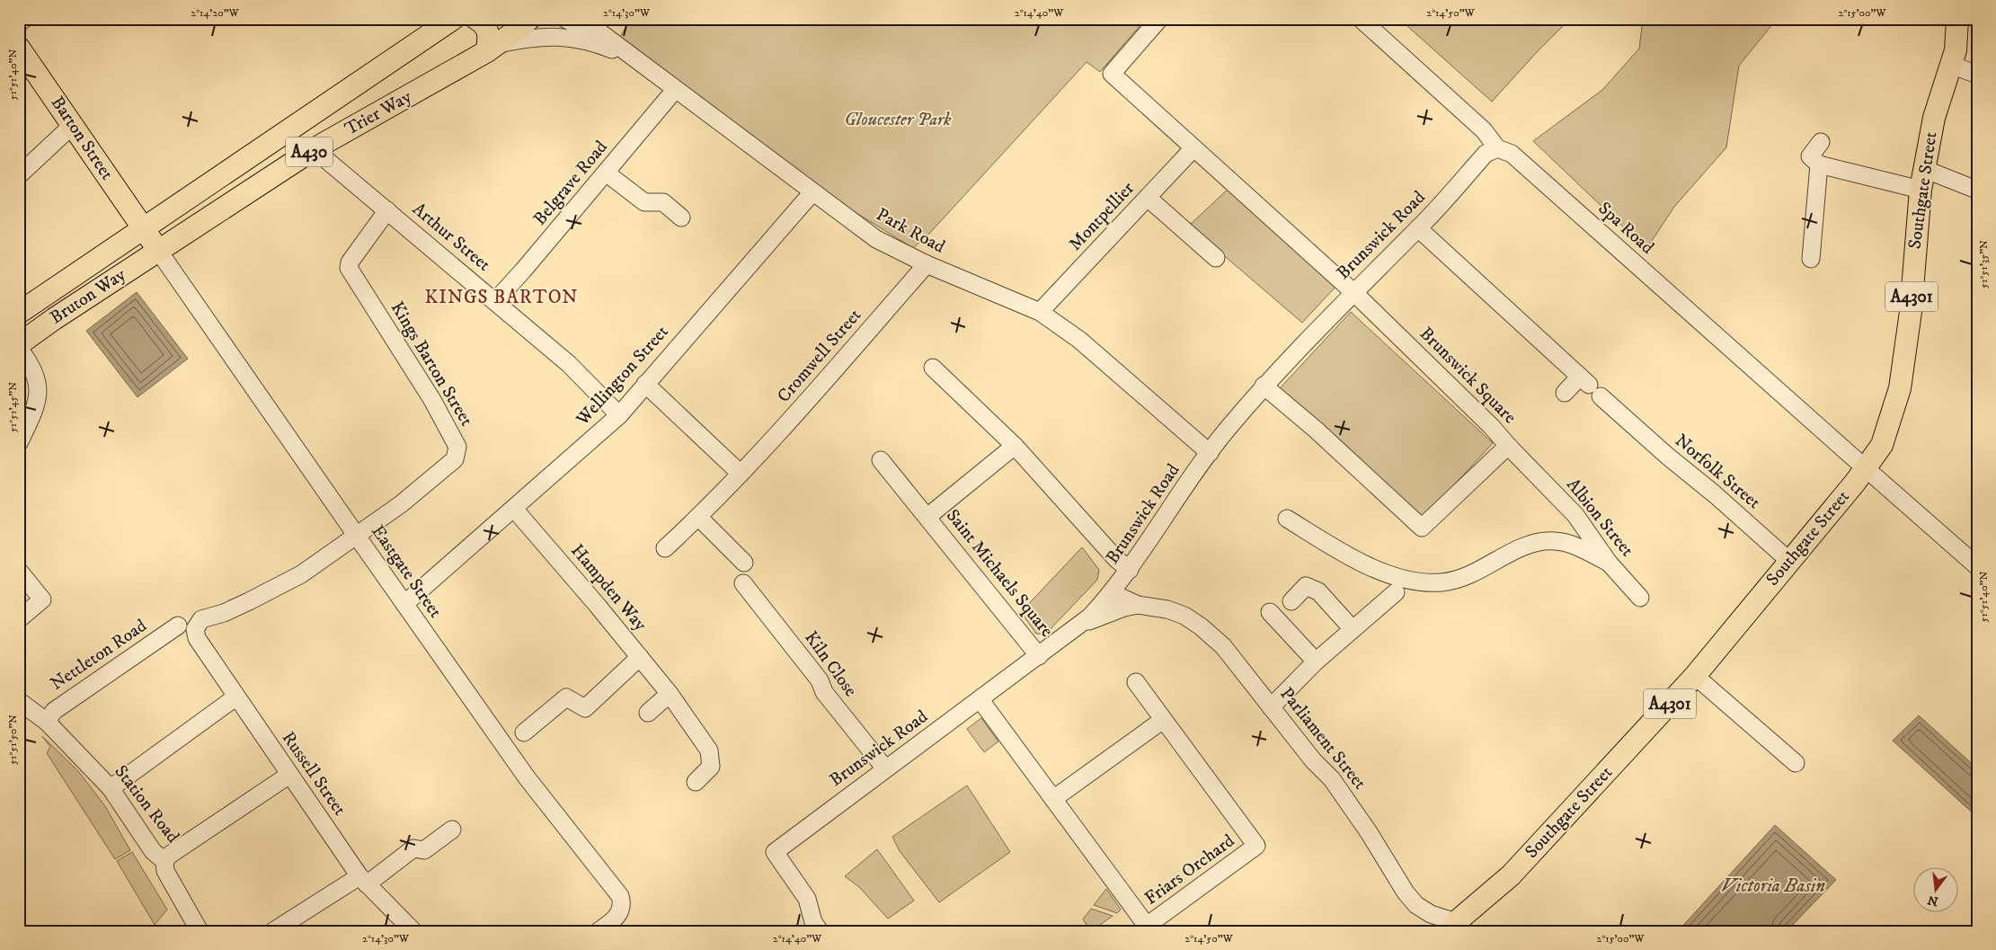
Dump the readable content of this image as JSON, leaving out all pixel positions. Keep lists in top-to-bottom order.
{
  "streets": {
    "main road": [
      "Trier Way",
      "Barton Street",
      "A430",
      "Southgate Street",
      "Bruton Way",
      "A4301"
    ],
    "street": [
      "Belgrave Road",
      "Montpellier",
      "Spa Road",
      "Park Road",
      "Brunswick Road",
      "Arthur Street",
      "Cromwell Street",
      "Kings Barton Street",
      "Wellington Street",
      "Brunswick Square",
      "Norfolk Street",
      "Albion Street",
      "Eastgate Street",
      "Saint Michaels Square",
      "Hampden Way",
      "Nettleton Road",
      "Kiln Close",
      "Parliament Street",
      "Russell Street",
      "Station Road",
      "Friars Orchard"
    ]
  },
  "crossings": [
    ["Trier Way", "Barton Street"],
    ["Trier Way", "Arthur Street"],
    ["Trier Way", "Bruton Way"],
    ["Trier Way", "Eastgate Street"],
    ["Barton Street", "Bruton Way"],
    ["Barton Street", "Eastgate Street"],
    ["Belgrave Road", "Park Road"],
    ["Belgrave Road", "Arthur Street"],
    ["Southgate Street", "Spa Road"],
    ["Southgate Street", "Norfolk Street"],
    ["Southgate Street", "Parliament Street"],
    ["Montpellier", "Park Road"],
    ["Spa Road", "Brunswick Road"],
    ["Park Road", "Brunswick Road"],
    ["Park Road", "Cromwell Street"],
    ["Park Road", "Wellington Street"],
    ["Brunswick Road", "Brunswick Square"],
    ["Brunswick Road", "Norfolk Street"],
    ["Brunswick Road", "Saint Michaels Square"],
    ["Brunswick Road", "Kiln Close"],
    ["Brunswick Road", "Parliament Street"],
    ["Brunswick Road", "Friars Orchard"],
    ["Arthur Street", "Kings Barton Street"],
    ["Arthur Street", "Wellington Street"],
    ["Bruton Way", "Eastgate Street"],
    ["Kings Barton Street", "Eastgate Street"],
    ["Kings Barton Street", "Russell Street"],
    ["Wellington Street", "Eastgate Street"],
    ["Wellington Street", "Hampden Way"],
    ["Brunswick Square", "Albion Street"],
    ["Eastgate Street", "Russell Street"],
    ["Nettleton Road", "Station Road"]
  ],
  "districts": ["KINGS BARTON"],
  "water": ["Victoria Basin"],
  "parks": ["Gloucester Park"],
  "north": "bottom",
  "coordinates": [
    "2°14'20\"W",
    "2°14'30\"W",
    "2°14'40\"W",
    "2°14'50\"W",
    "2°15'00\"W",
    "51°51'40\"N",
    "51°51'35\"N",
    "51°51'45\"N",
    "51°51'50\"N"
  ]
}
